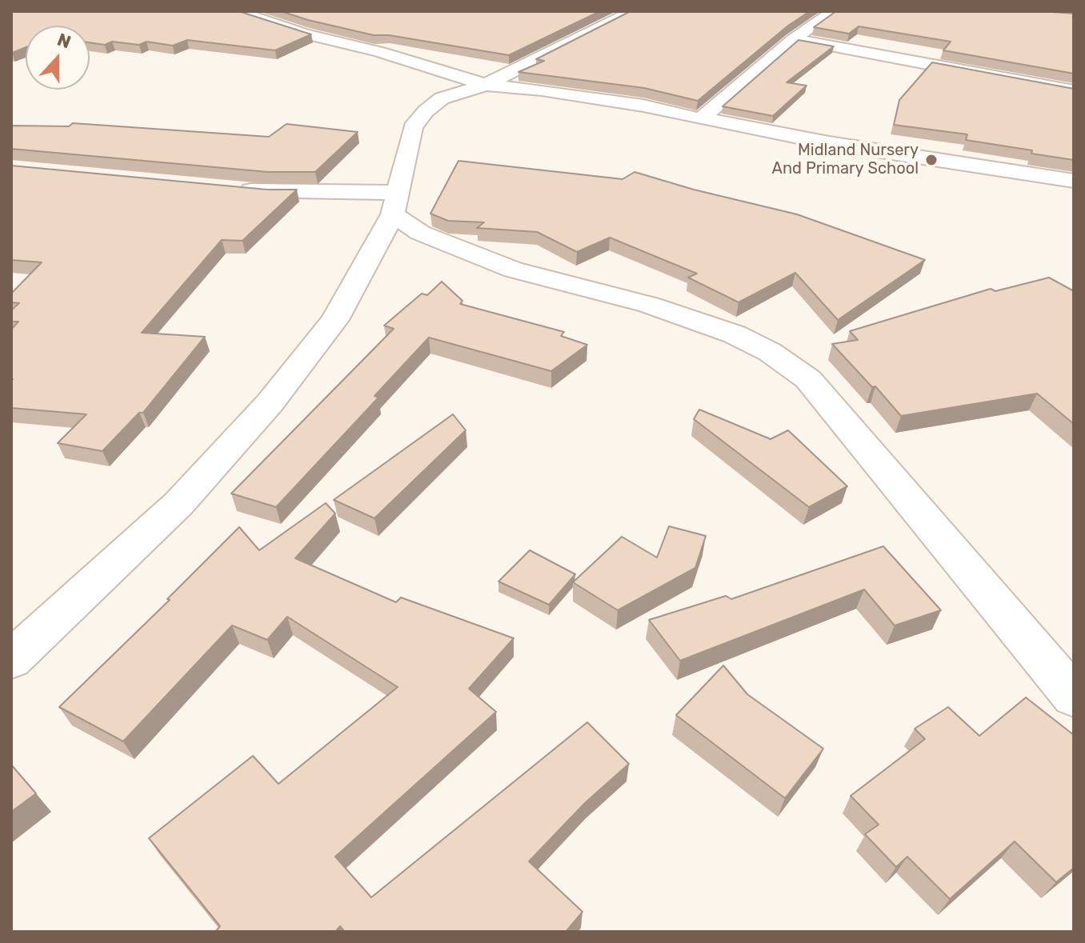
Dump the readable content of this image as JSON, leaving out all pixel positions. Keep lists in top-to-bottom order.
{
  "places": ["Midland Nursery And Primary School"],
  "north": "top"
}
